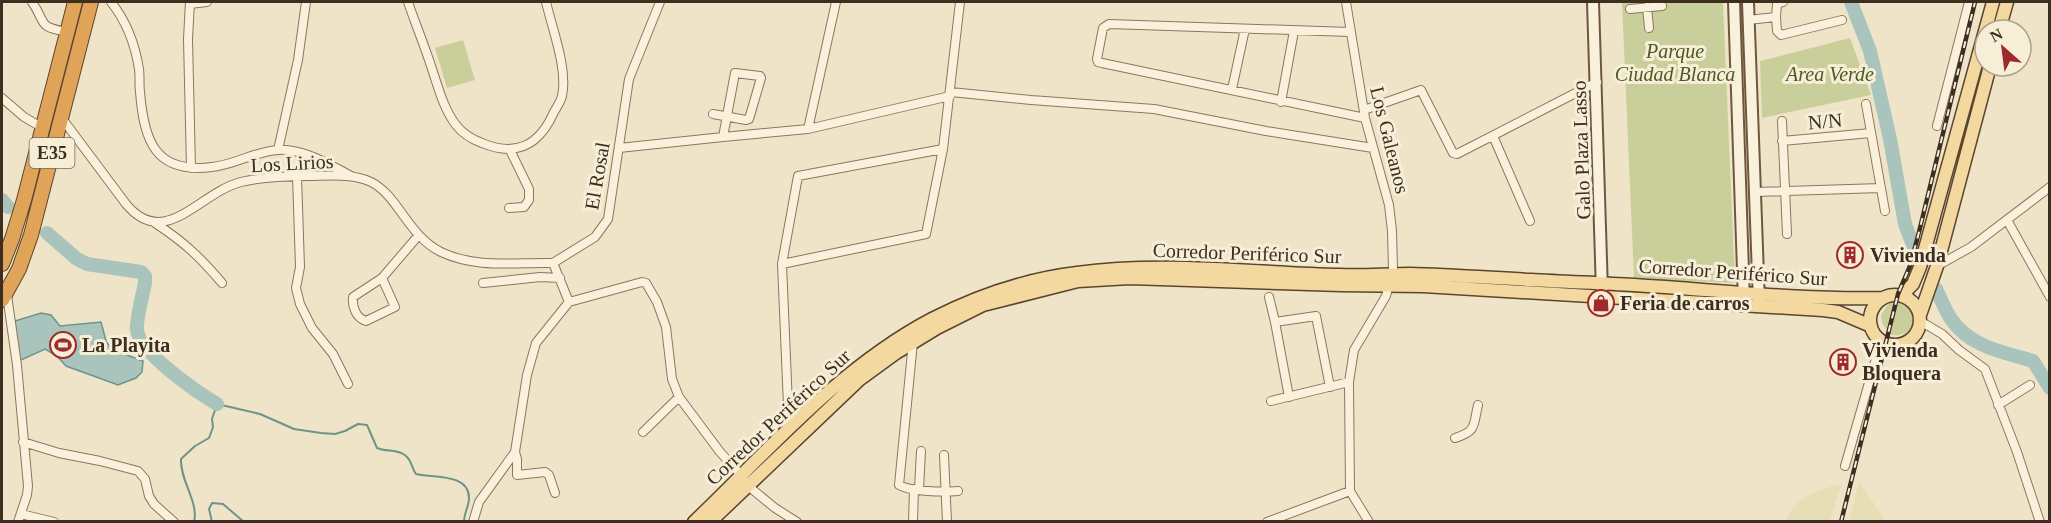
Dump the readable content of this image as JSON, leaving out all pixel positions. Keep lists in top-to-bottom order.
{
  "streets": {
    "highway": ["E35"],
    "main road": ["Galo Plaza Lasso", "Corredor Periférico Sur"],
    "street": [
      "N/N",
      "Los Galeanos",
      "Los Lirios",
      "El Rosal"
    ]
  },
  "crossings": [
    ["Los Galeanos", "Corredor Periférico Sur"],
    ["Galo Plaza Lasso", "Corredor Periférico Sur"],
    ["Los Lirios", "El Rosal"]
  ],
  "parks": ["Parque Ciudad Blanca", "Area Verde"],
  "places": {
    "building": ["Vivienda", "Vivienda Bloquera"],
    "shop": ["Feria de carros"],
    "sports": ["La Playita"]
  },
  "north": "top left"
}
